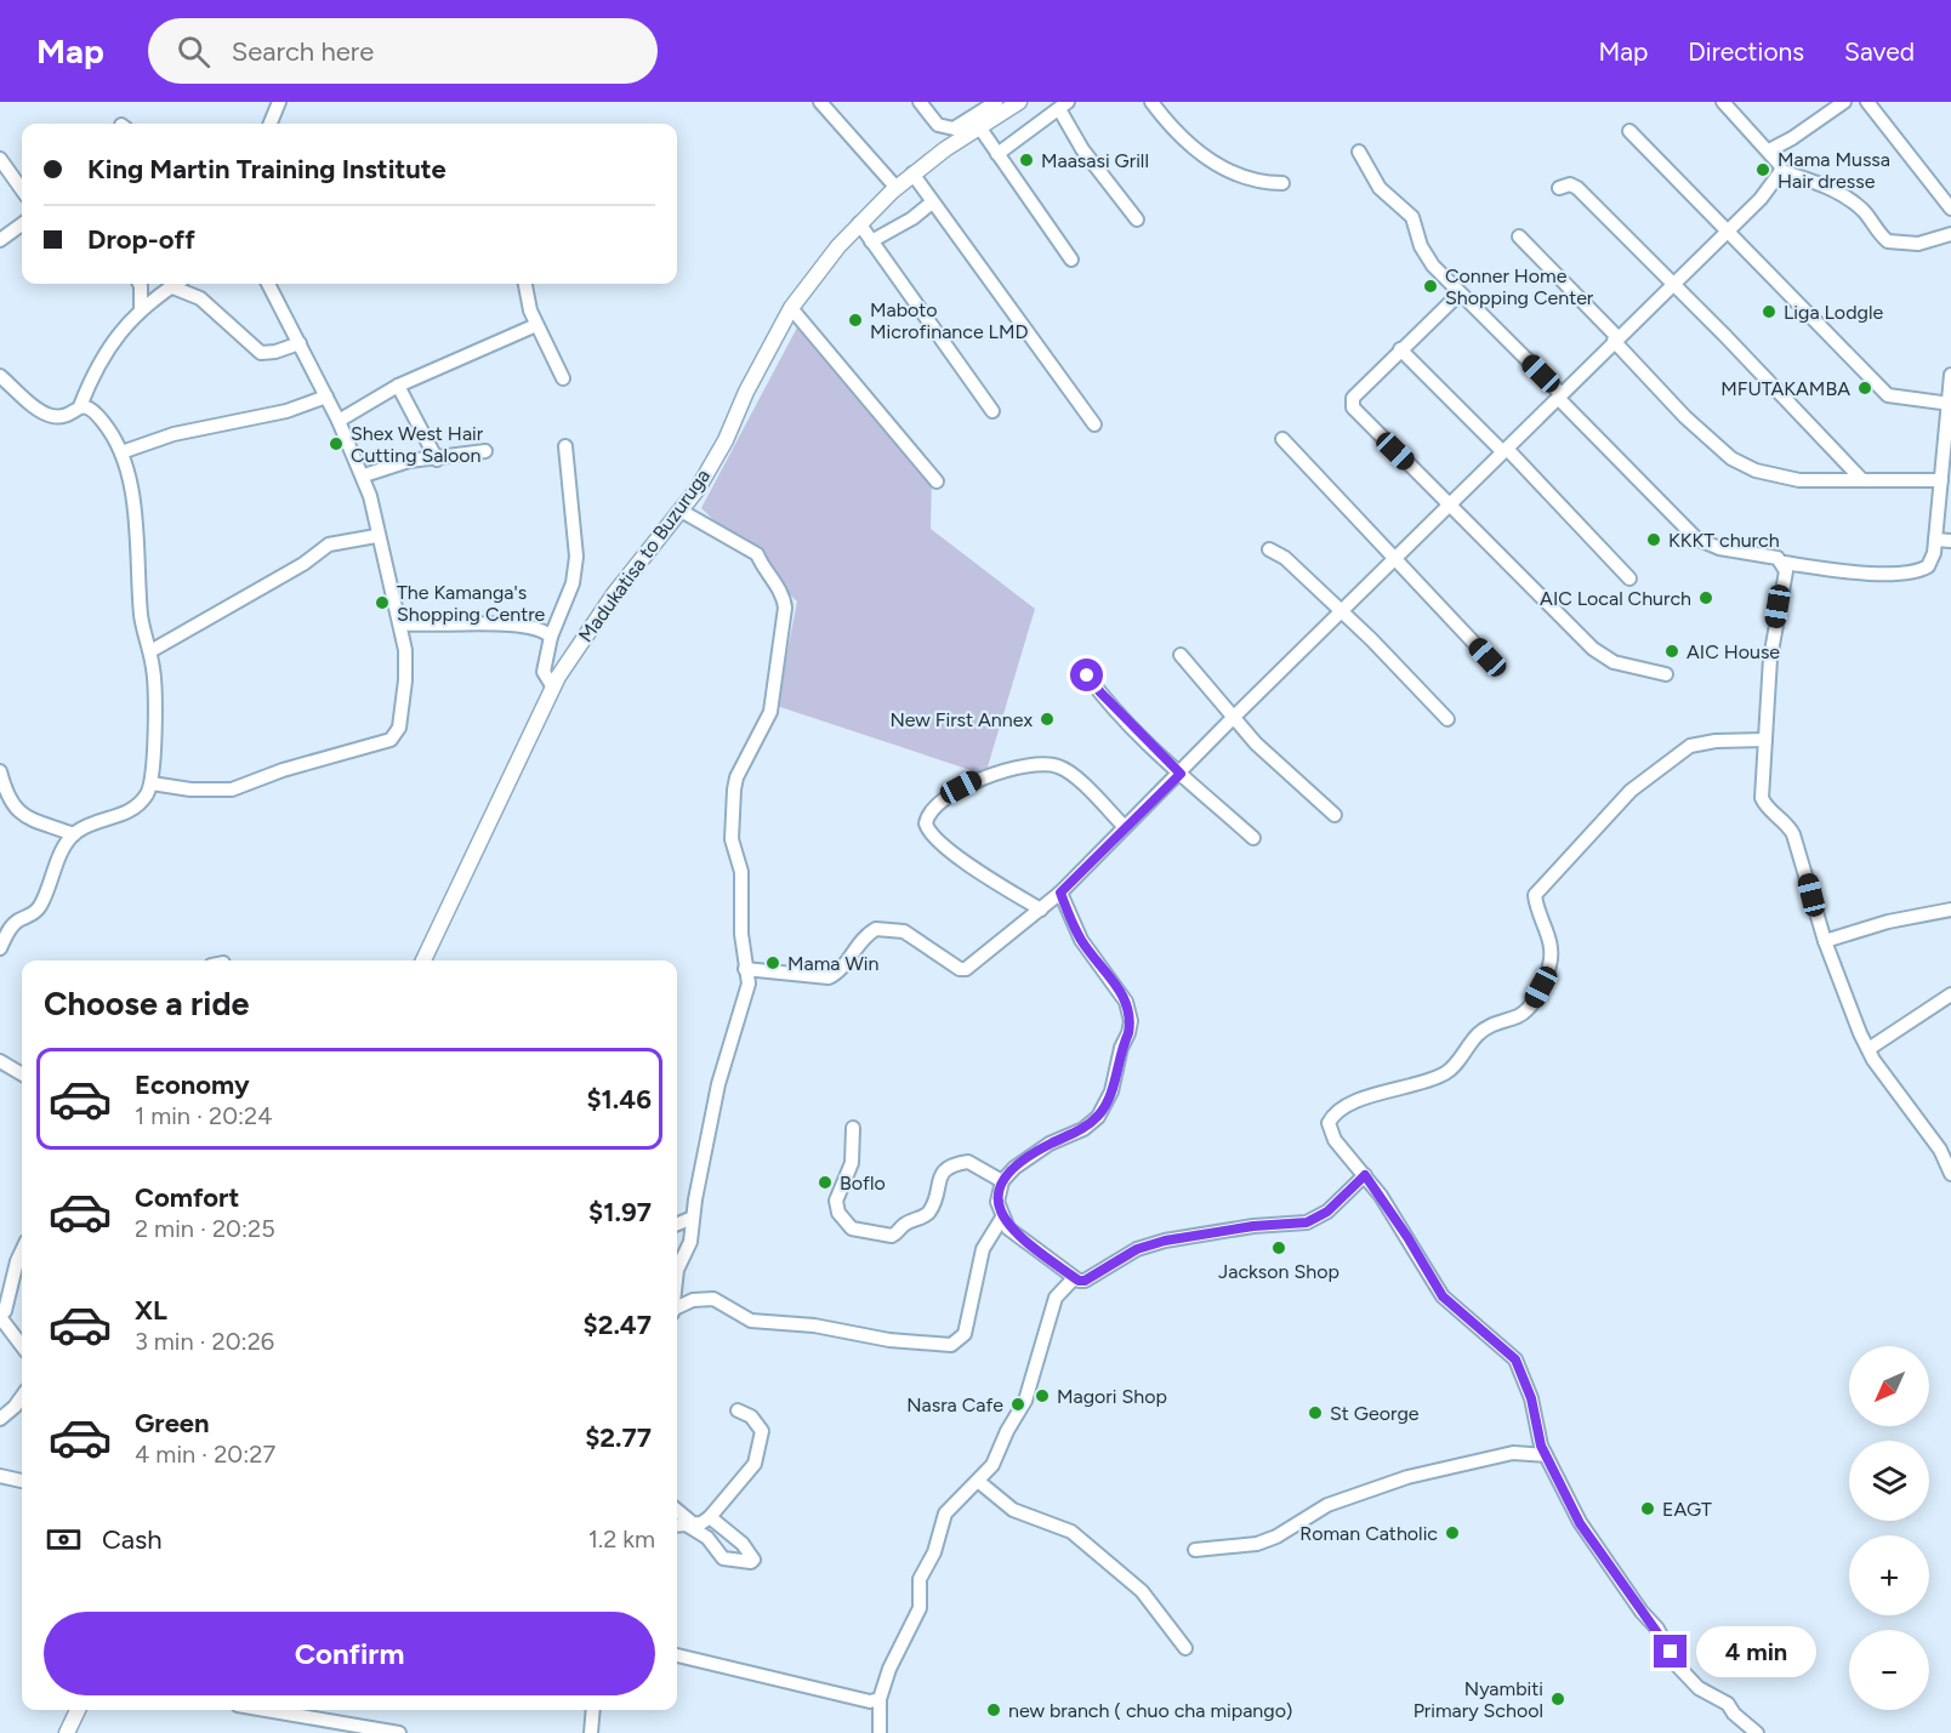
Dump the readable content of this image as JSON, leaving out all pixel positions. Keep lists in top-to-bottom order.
{
  "streets": {
    "main road": ["Madukatisa to Buzuruga"]
  },
  "places": [
    "Maasasi Grill",
    "Mama Mussa Hair dresse",
    "Conner Home Shopping Center",
    "Liga Lodgle",
    "Maboto Microfinance LMD",
    "MFUTAKAMBA",
    "Shex West Hair Cutting Saloon",
    "KKKT church",
    "AIC Local Church",
    "The Kamanga's Shopping Centre",
    "AIC House",
    "New First Annex",
    "Mama Win",
    "Boflo",
    "Jackson Shop",
    "Magori Shop",
    "Nasra Cafe",
    "St George",
    "EAGT",
    "Roman Catholic",
    "Nyambiti Primary School",
    "new branch ( chuo cha mipango)"
  ],
  "north": "bottom left",
  "page": {
    "header": "Map",
    "search": "Search here",
    "nav": ["Map", "Directions", "Saved"],
    "banner": ["King Martin Training Institute", "Drop-off"],
    "heading": "Choose a ride",
    "list": [
      {
        "name": "Economy",
        "note": "1 min · 20:24",
        "value": "$1.46"
      },
      {
        "name": "Comfort",
        "note": "2 min · 20:25",
        "value": "$1.97"
      },
      {
        "name": "XL",
        "note": "3 min · 20:26",
        "value": "$2.47"
      },
      {
        "name": "Green",
        "note": "4 min · 20:27",
        "value": "$2.77"
      }
    ],
    "map_buttons": ["+", "−"],
    "pay": ["Cash", "1.2 km"],
    "buttons": "Confirm",
    "bubble": "4 min"
  }
}
